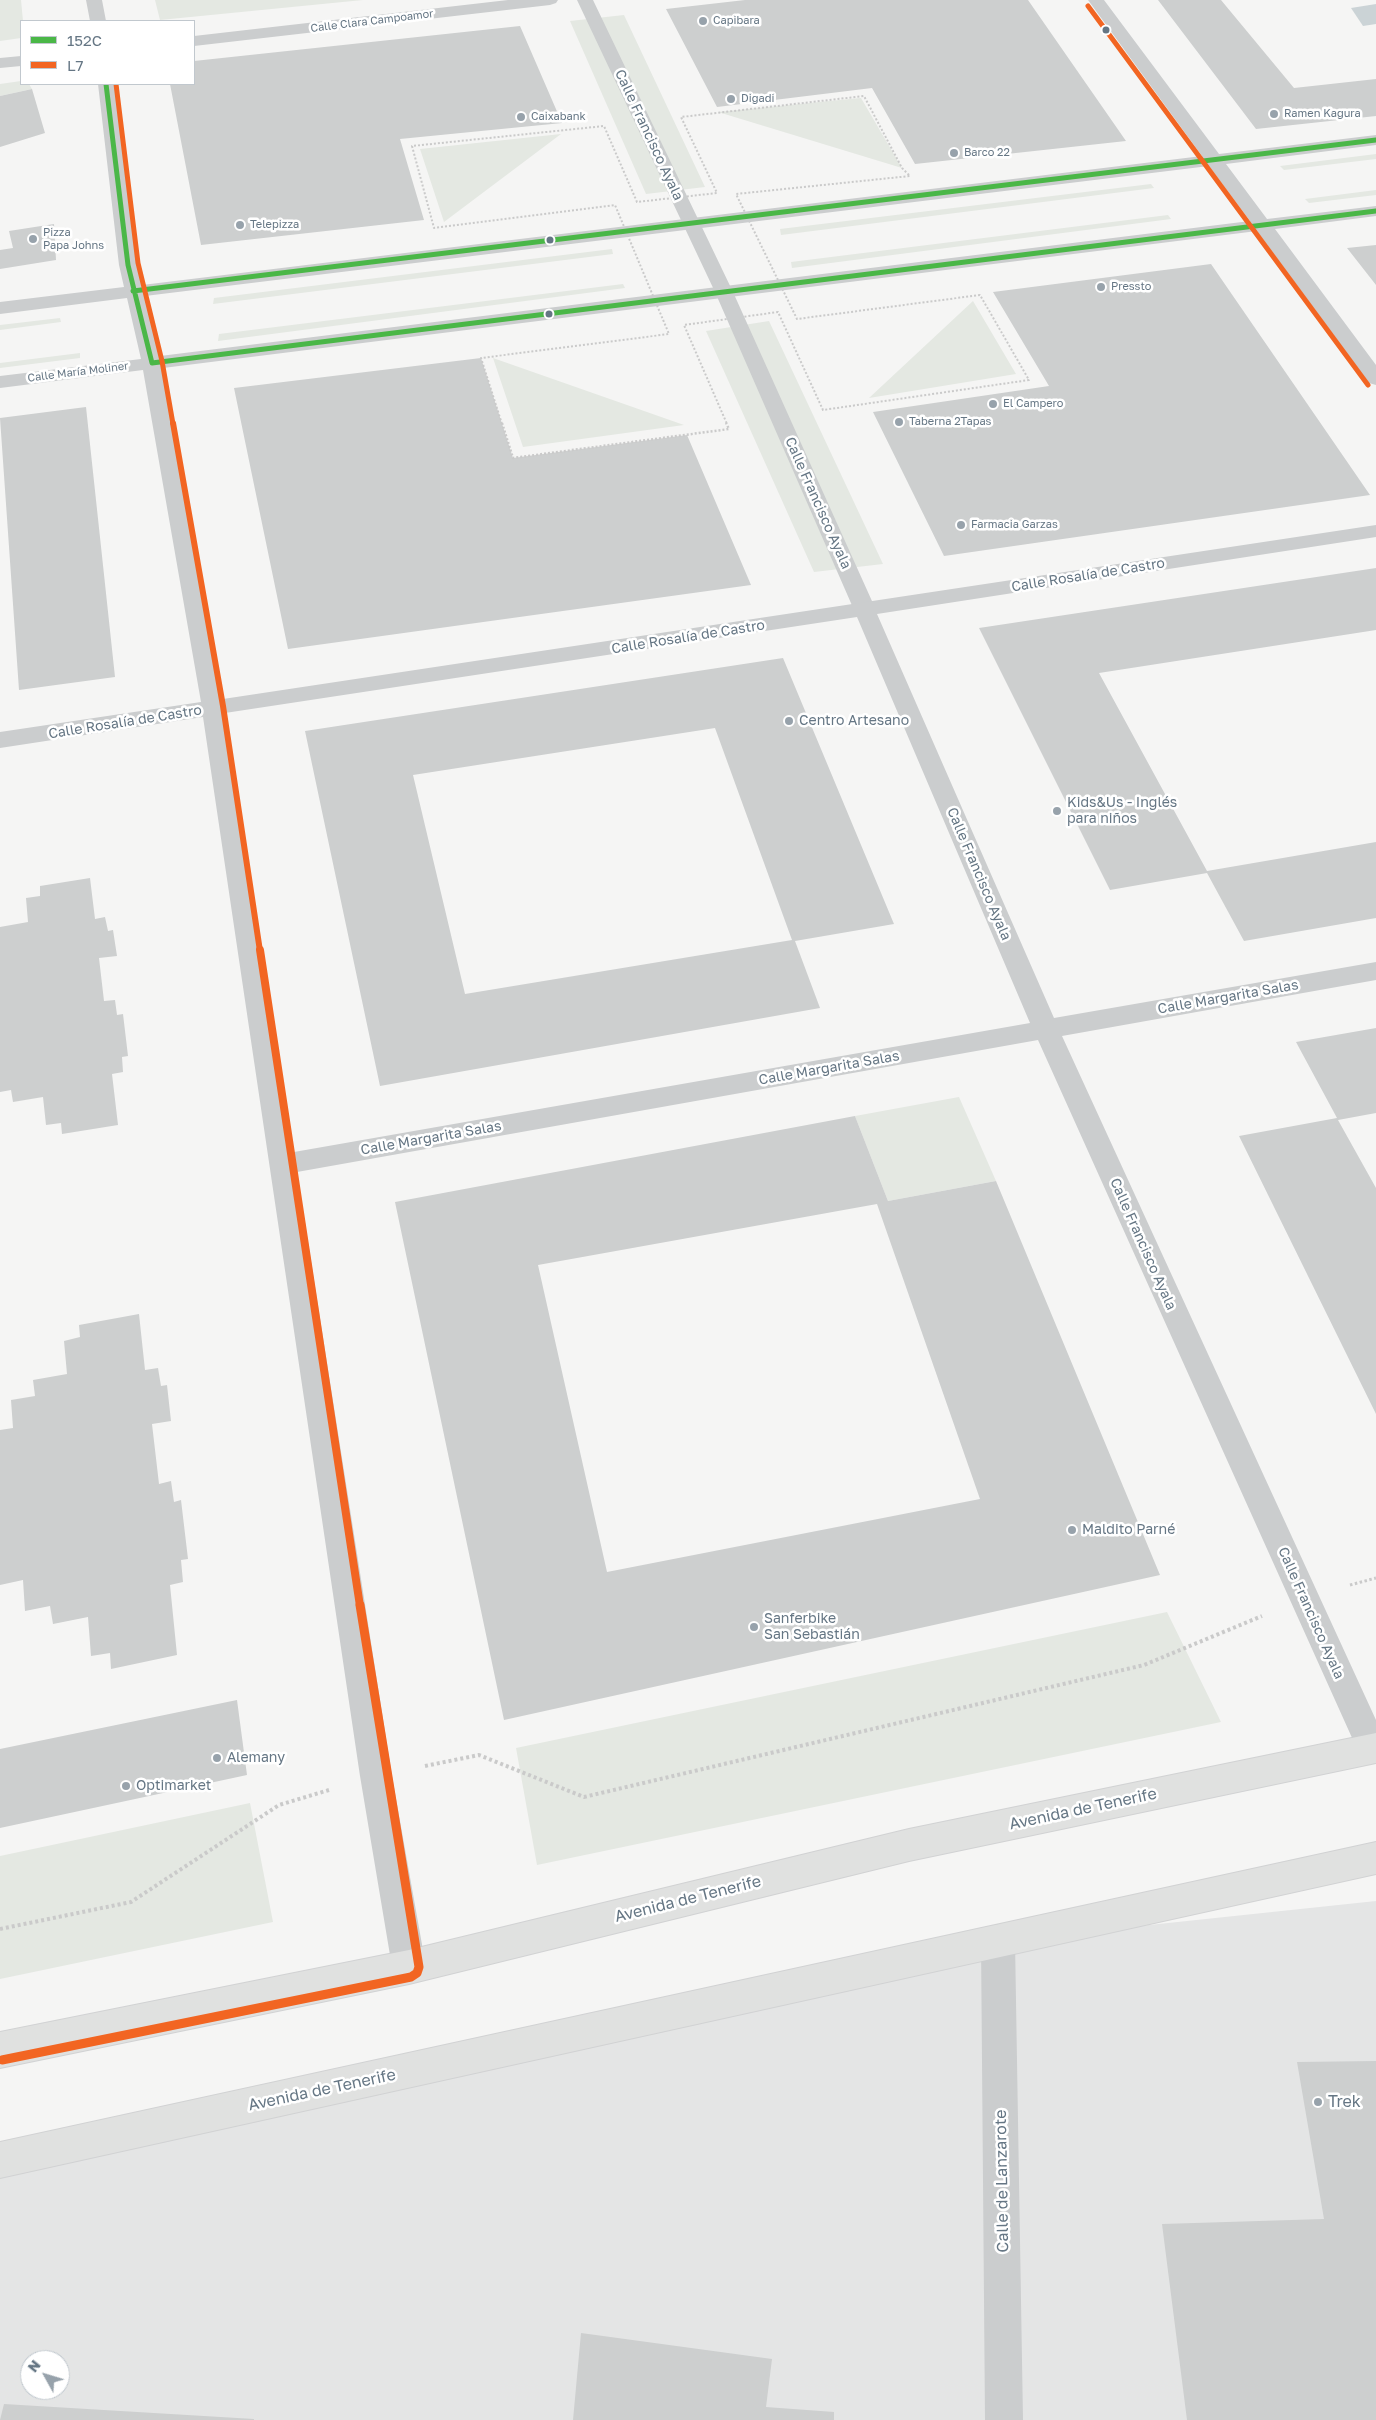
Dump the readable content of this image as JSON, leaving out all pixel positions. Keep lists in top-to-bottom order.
{
  "streets": {
    "main road": ["Avenida de Tenerife"],
    "street": [
      "Calle Clara Campoamor",
      "Calle Francisco Ayala",
      "Calle María Moliner",
      "Calle Rosalía de Castro",
      "Calle Margarita Salas",
      "Calle de Lanzarote"
    ]
  },
  "crossings": [
    ["Calle Francisco Ayala", "Calle María Moliner"],
    ["Calle Francisco Ayala", "Calle Rosalía de Castro"],
    ["Calle Francisco Ayala", "Calle Margarita Salas"],
    ["Calle Francisco Ayala", "Avenida de Tenerife"],
    ["Avenida de Tenerife", "Calle de Lanzarote"]
  ],
  "places": [
    "Capibara",
    "Digadi",
    "Ramen Kagura",
    "Caixabank",
    "Barco 22",
    "Telepizza",
    "Pizza Papa Johns",
    "Pressto",
    "El Campero",
    "Taberna 2Tapas",
    "Farmacia Garzas",
    "Centro Artesano",
    "Kids&Us - Inglés para niños",
    "Maldito Parné",
    "Sanferbike San Sebastián",
    "Alemany",
    "Optimarket",
    "Trek"
  ],
  "lines": ["transit line L7", "transit line 152C"],
  "legend": ["152C", "L7"],
  "north": "top left"
}
